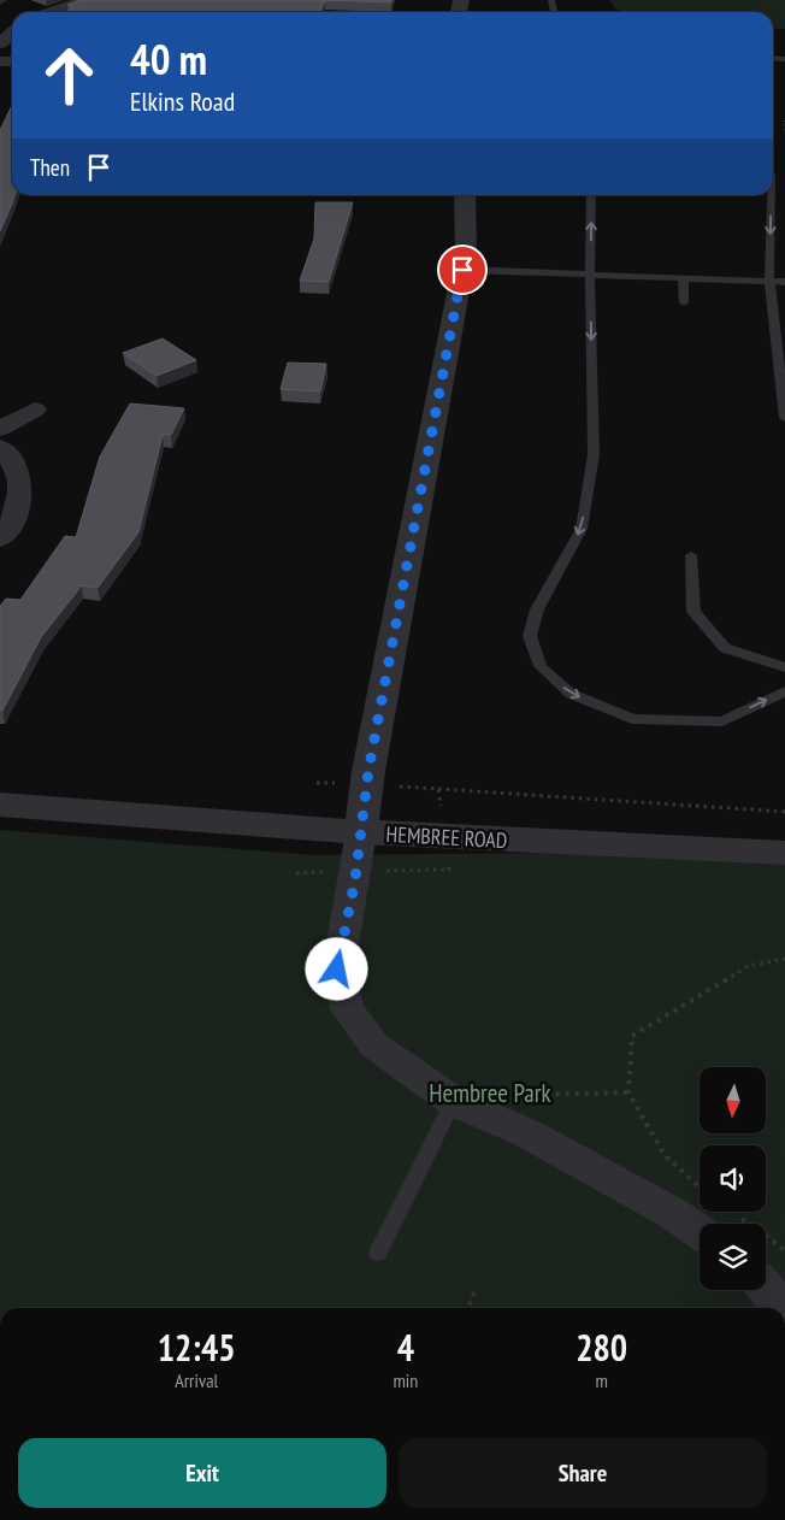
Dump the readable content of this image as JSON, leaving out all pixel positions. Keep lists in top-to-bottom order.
{
  "streets": {
    "street": ["HEMBREE ROAD"]
  },
  "parks": ["Hembree Park"],
  "north": "bottom",
  "page": {
    "turn": ["40 m", "Elkins Road"],
    "then": "Then",
    "eta": [
      "12:45",
      "Arrival",
      "4",
      "min",
      "280",
      "m"
    ],
    "buttons": ["Exit", "Share"]
  }
}
